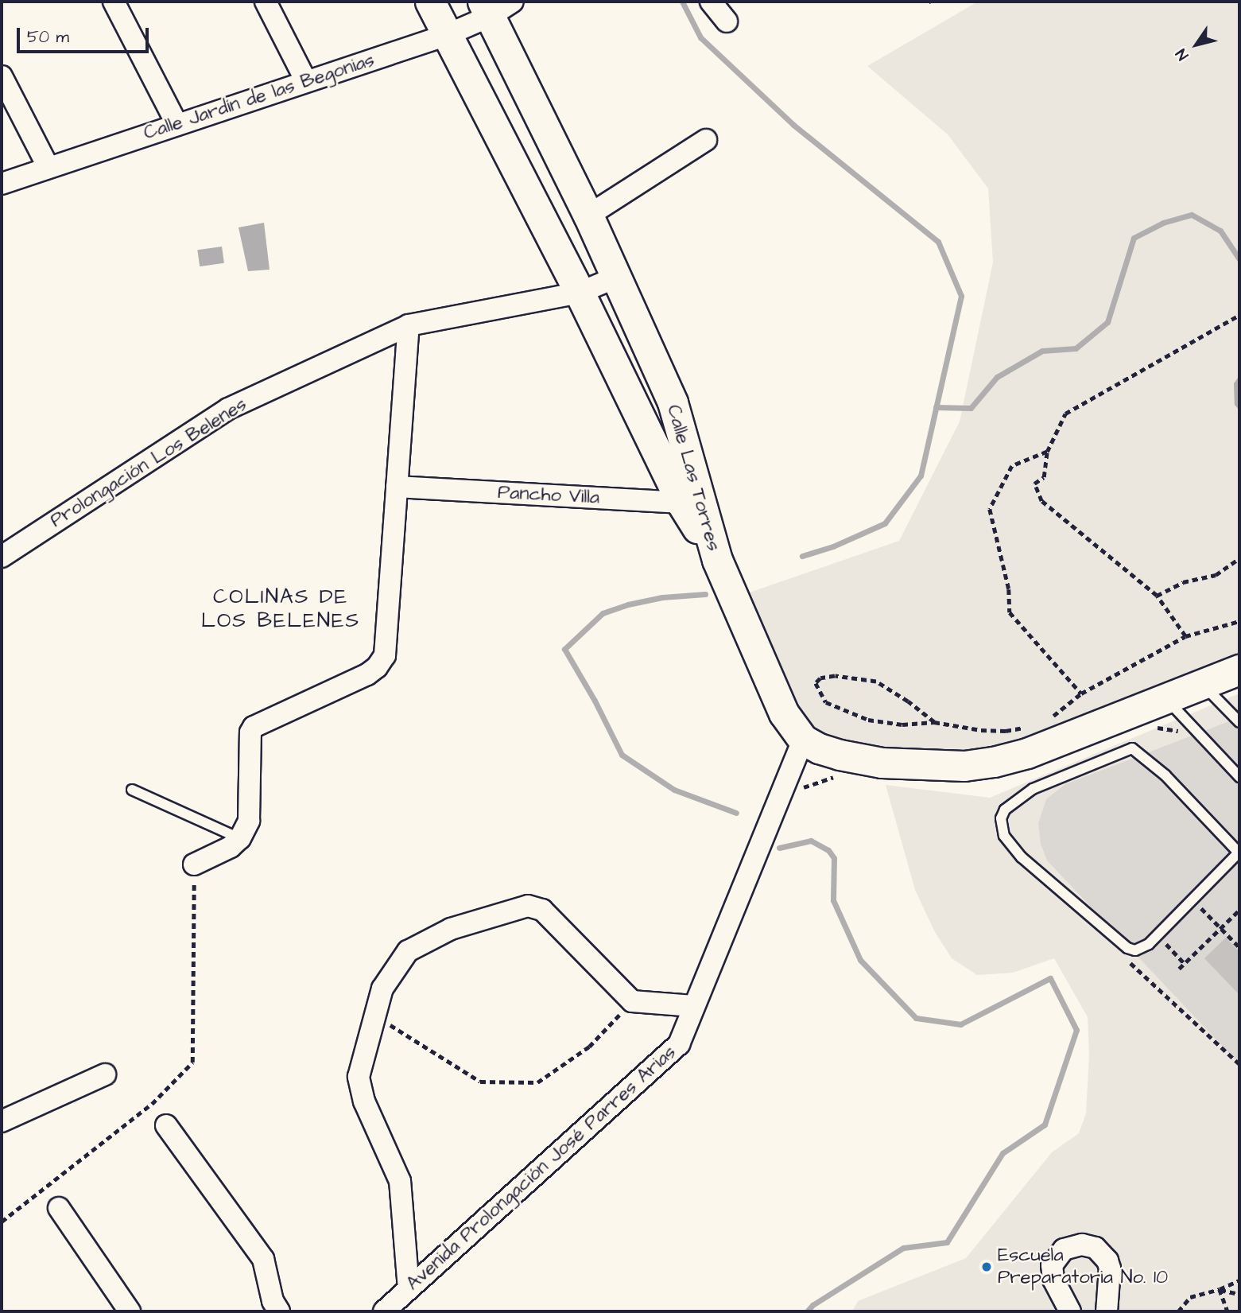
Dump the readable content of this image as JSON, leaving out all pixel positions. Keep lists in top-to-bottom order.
{
  "streets": {
    "main road": ["Calle Las Torres"],
    "street": [
      "Calle Jardín de las Begonias",
      "Prolongación Los Belenes",
      "Pancho Villa",
      "Avenida Prolongación José Parres Arias"
    ]
  },
  "crossings": [
    ["Calle Jardín de las Begonias", "Calle Las Torres"],
    ["Prolongación Los Belenes", "Calle Las Torres"],
    ["Calle Las Torres", "Pancho Villa"],
    ["Calle Las Torres", "Avenida Prolongación José Parres Arias"]
  ],
  "districts": ["COLINAS DE LOS BELENES"],
  "places": ["Escuela Preparatoria No. 10"],
  "scale_bar": "50 m",
  "north": "bottom left"
}
